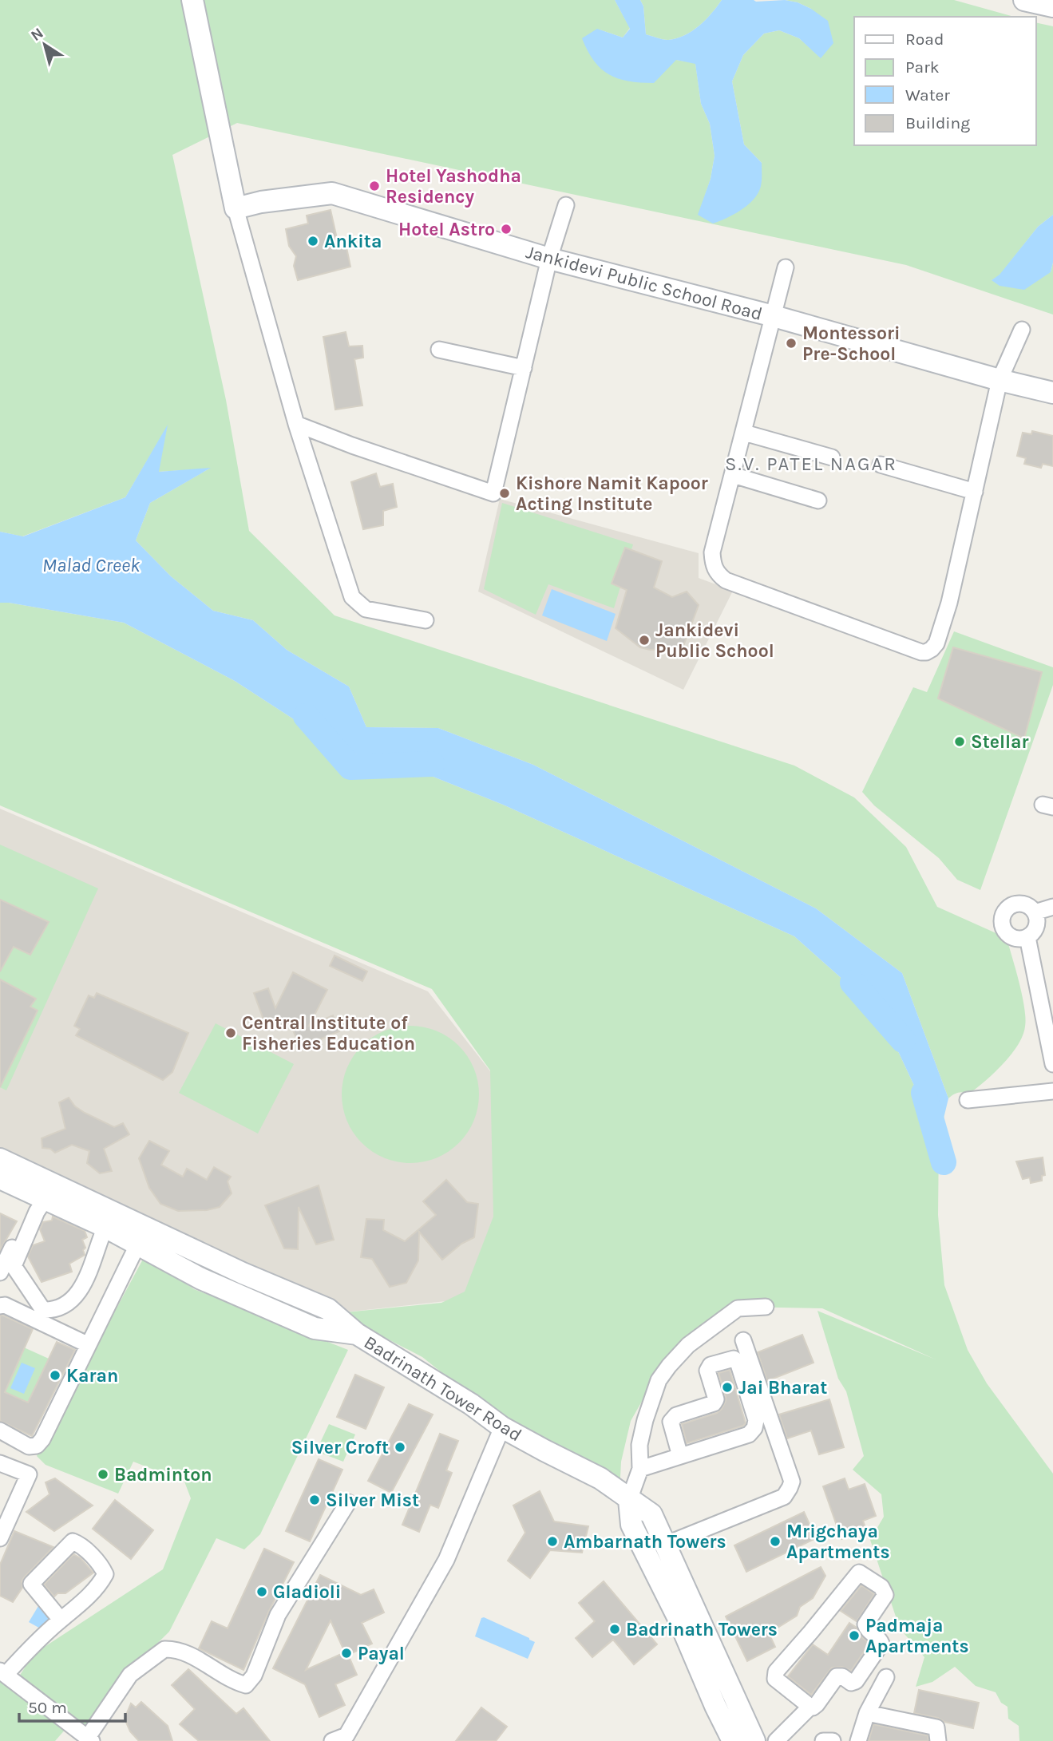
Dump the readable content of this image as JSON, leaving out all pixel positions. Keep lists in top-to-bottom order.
{
  "streets": {
    "street": ["Jankidevi Public School Road", "Badrinath Tower Road"]
  },
  "districts": ["S.V. PATEL NAGAR"],
  "water": ["Malad Creek"],
  "places": [
    "Hotel Yashodha Residency",
    "Hotel Astro",
    "Ankita",
    "Montessori Pre-School",
    "Kishore Namit Kapoor Acting Institute",
    "Jankidevi Public School",
    "Stellar",
    "Central Institute of Fisheries Education",
    "Karan",
    "Jai Bharat",
    "Silver Croft",
    "Badminton",
    "Silver Mist",
    "Ambarnath Towers",
    "Mrigchaya Apartments",
    "Gladioli",
    "Badrinath Towers",
    "Padmaja Apartments",
    "Payal"
  ],
  "legend": [
    "Road",
    "Park",
    "Water",
    "Building"
  ],
  "scale_bar": "50 m",
  "north": "top left"
}
